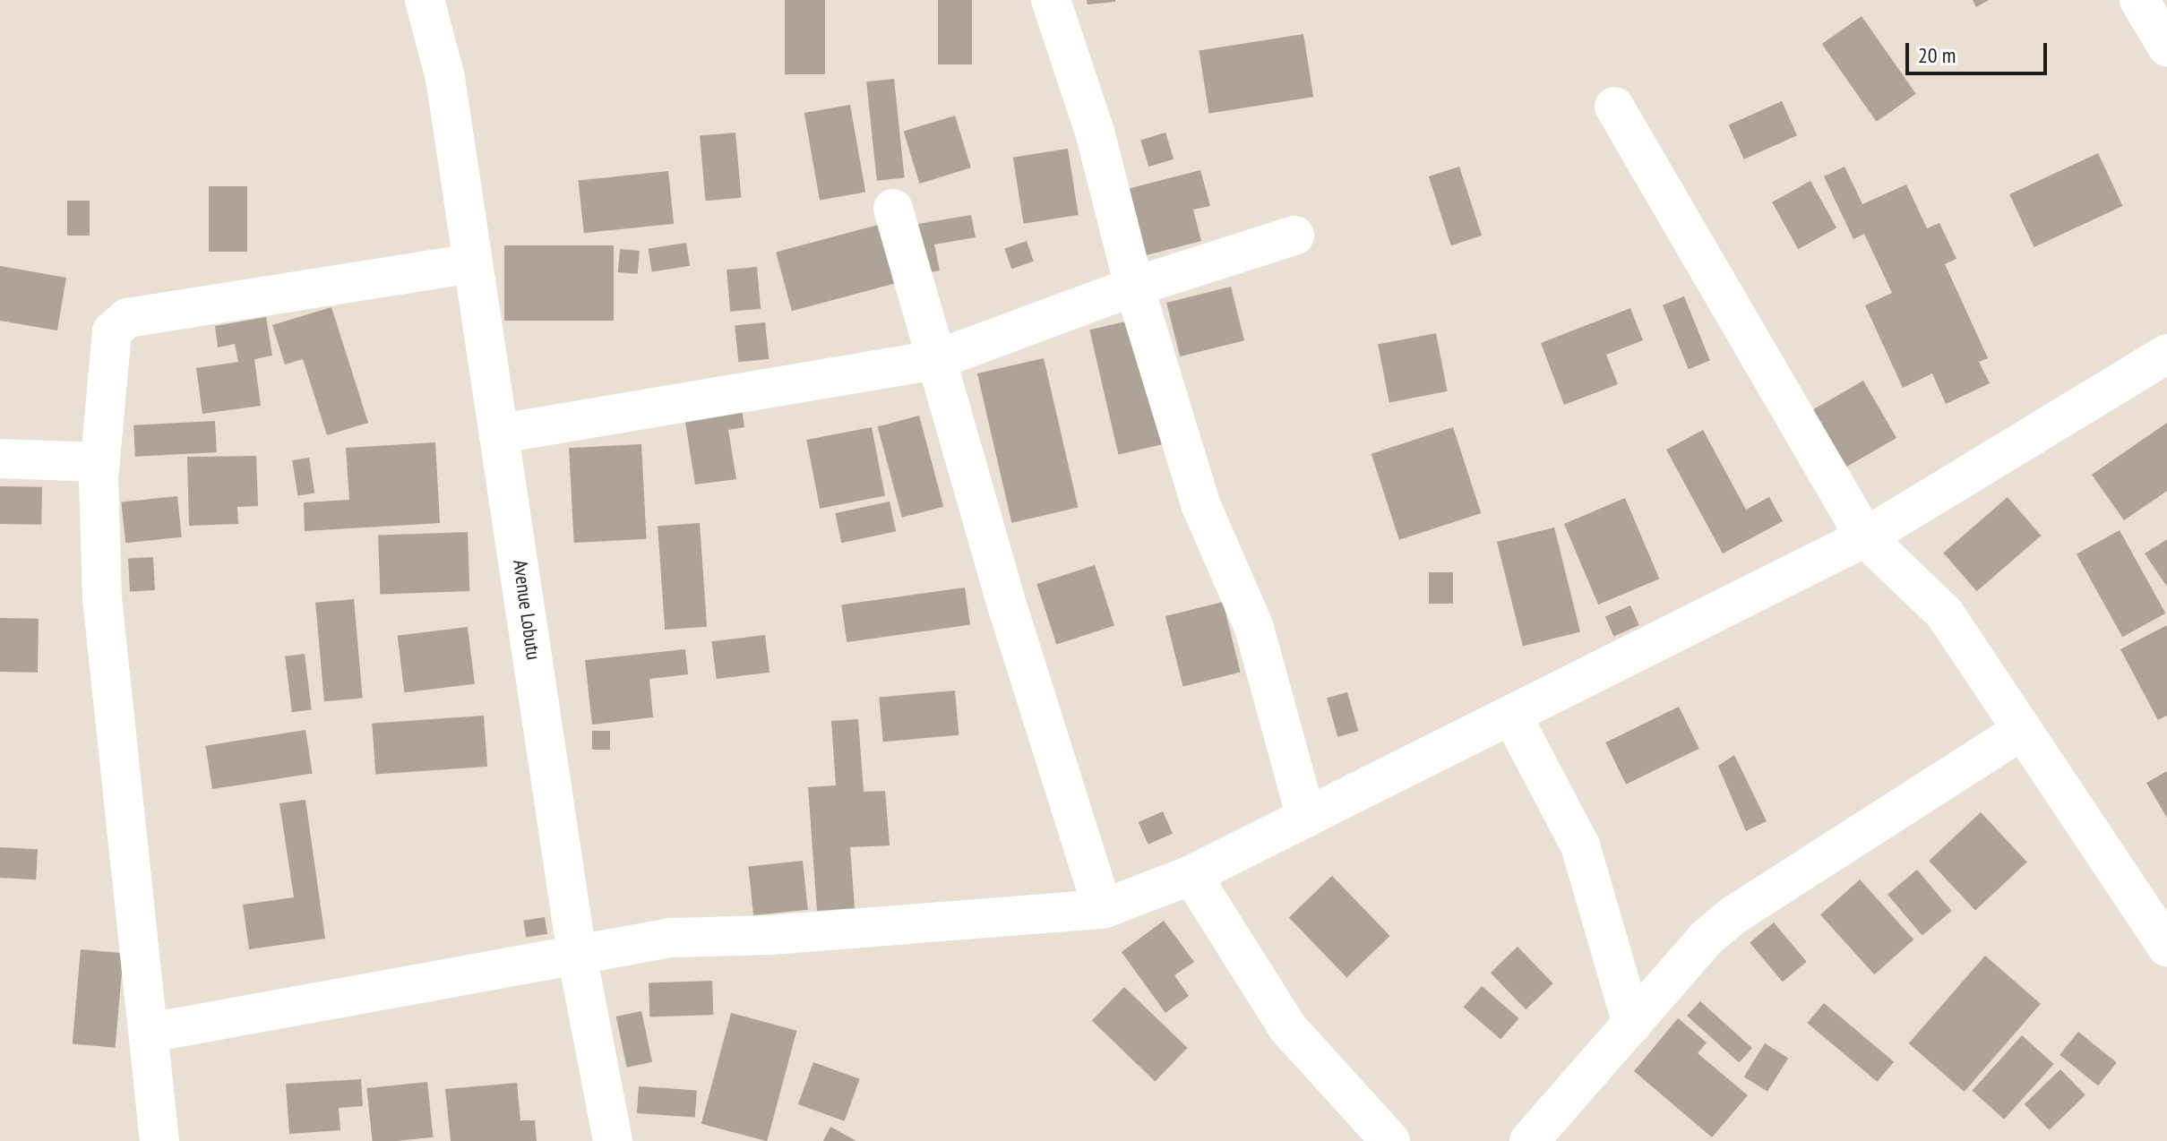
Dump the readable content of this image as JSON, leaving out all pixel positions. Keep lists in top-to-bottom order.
{
  "streets": {
    "street": ["Avenue Lobutu"]
  },
  "scale_bar": "20 m"
}
